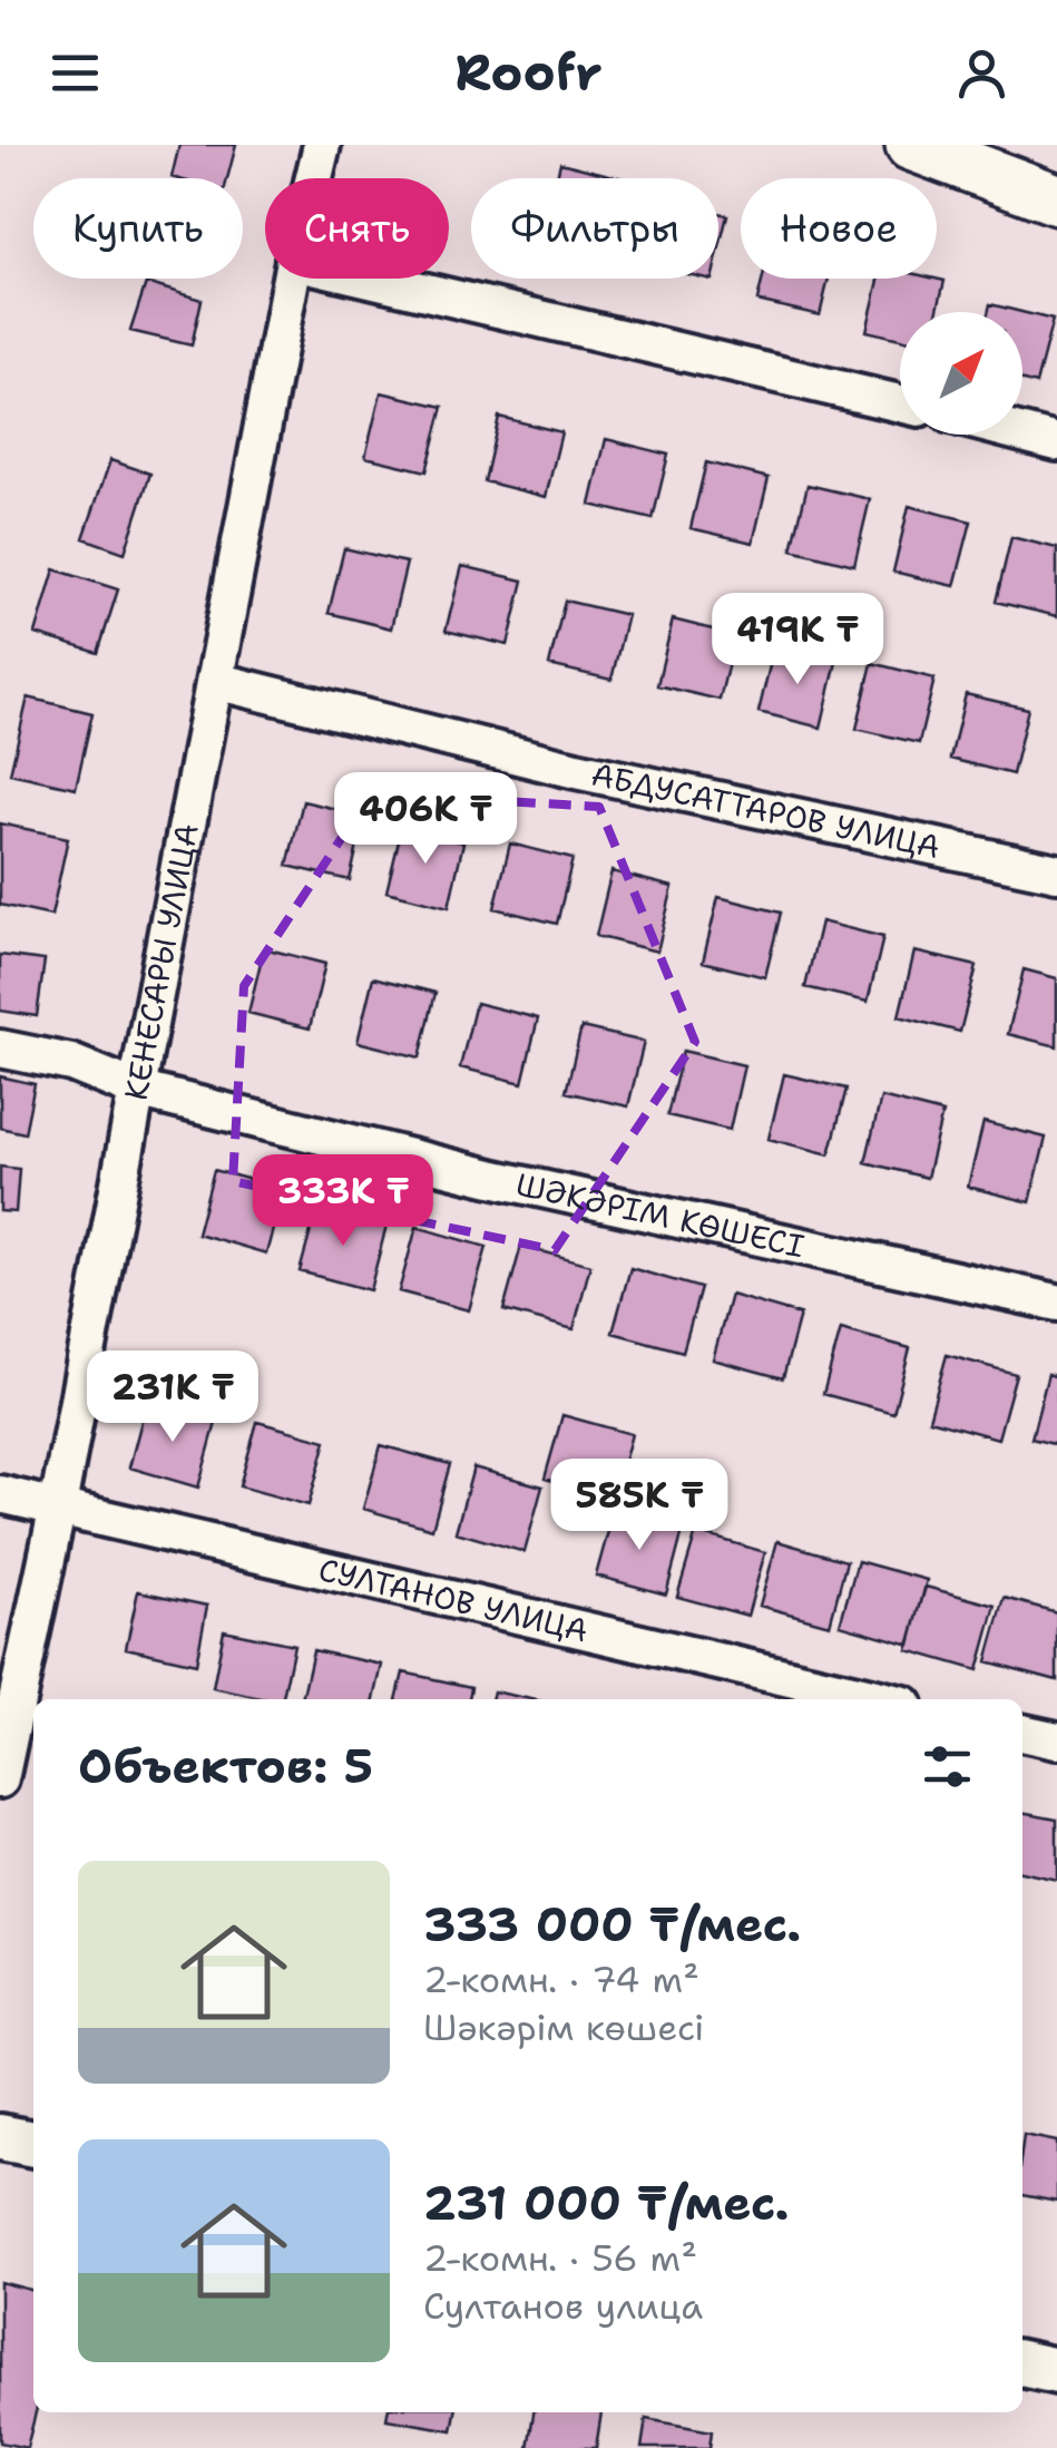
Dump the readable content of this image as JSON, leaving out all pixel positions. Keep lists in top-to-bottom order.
{
  "streets": {
    "street": [
      "АБДУСАТТАРОВ УЛИЦА",
      "КЕНЕСАРЫ УЛИЦА",
      "ШӘКӘРІМ КӨШЕСІ",
      "СУЛТАНОВ УЛИЦА"
    ]
  },
  "crossings": [
    ["АБДУСАТТАРОВ УЛИЦА", "КЕНЕСАРЫ УЛИЦА"],
    ["КЕНЕСАРЫ УЛИЦА", "ШӘКӘРІМ КӨШЕСІ"],
    ["КЕНЕСАРЫ УЛИЦА", "СУЛТАНОВ УЛИЦА"]
  ],
  "north": "top right",
  "page": {
    "header": "Roofr",
    "chip": [
      "Купить",
      "Снять",
      "Фильтры",
      "Новое"
    ],
    "price": [
      "419K ₸",
      "406K ₸",
      "333K ₸",
      "231K ₸",
      "585K ₸"
    ],
    "heading": "Объектов: 5",
    "list": [
      {
        "name": "333 000 ₸/мес.",
        "note": "2-комн. · 74 m² · Шәкәрім көшесі"
      },
      {
        "name": "231 000 ₸/мес.",
        "note": "2-комн. · 56 m² · Султанов улица"
      }
    ]
  }
}
